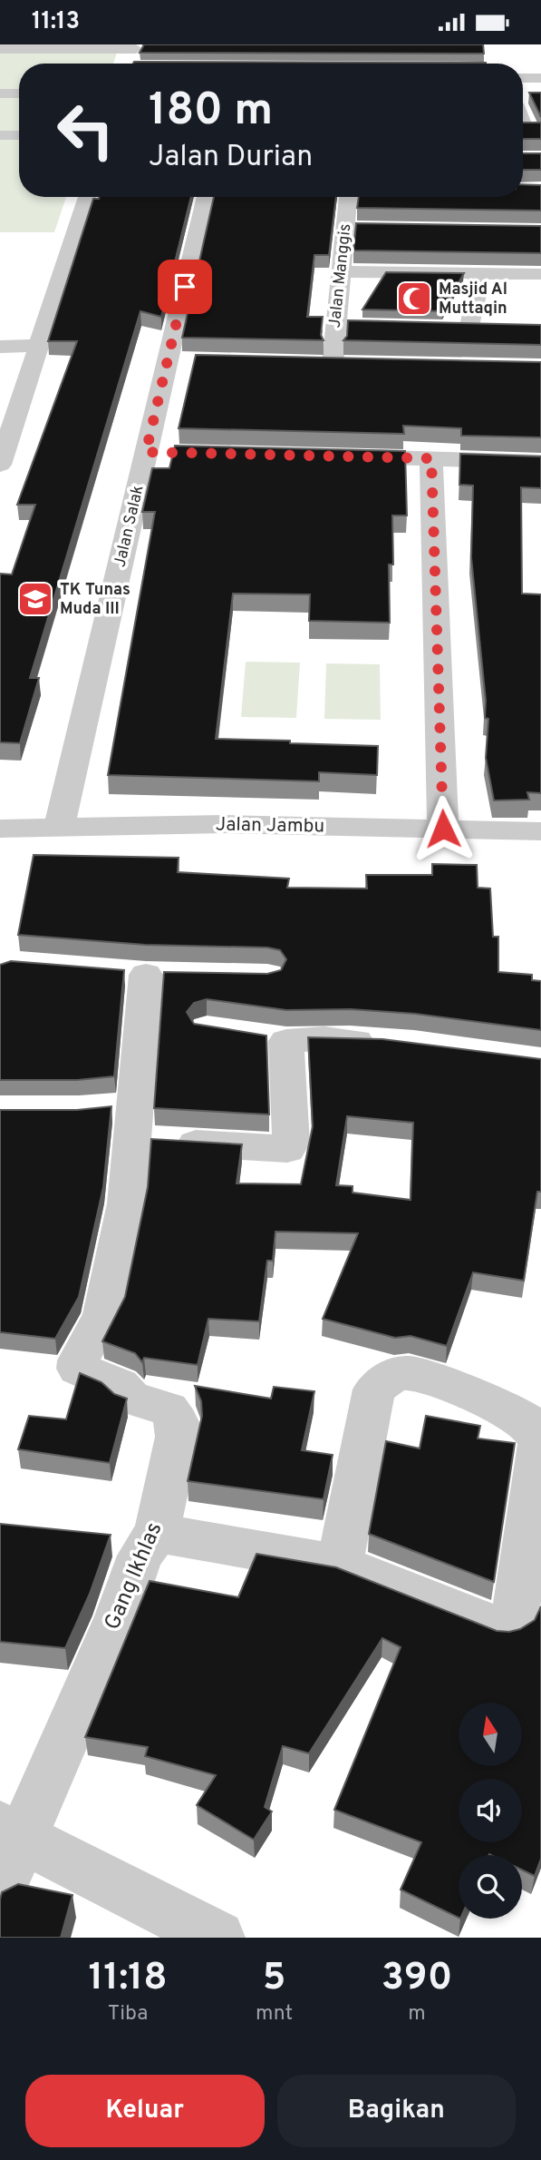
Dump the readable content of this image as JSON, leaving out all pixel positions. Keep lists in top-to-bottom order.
{
  "streets": {
    "street": [
      "Jalan Manggis",
      "Jalan Salak",
      "Jalan Jambu",
      "Gang Ikhlas"
    ]
  },
  "crossings": [
    ["Jalan Salak", "Jalan Jambu"]
  ],
  "places": {
    "mosque": ["Masjid Al Muttaqin"],
    "school or university": ["TK Tunas Muda III"]
  },
  "north": "top",
  "page": {
    "status": "11:13",
    "turn": ["180 m", "Jalan Durian"],
    "eta": [
      "11:18",
      "Tiba",
      "5",
      "mnt",
      "390",
      "m"
    ],
    "buttons": ["Keluar", "Bagikan"]
  }
}
